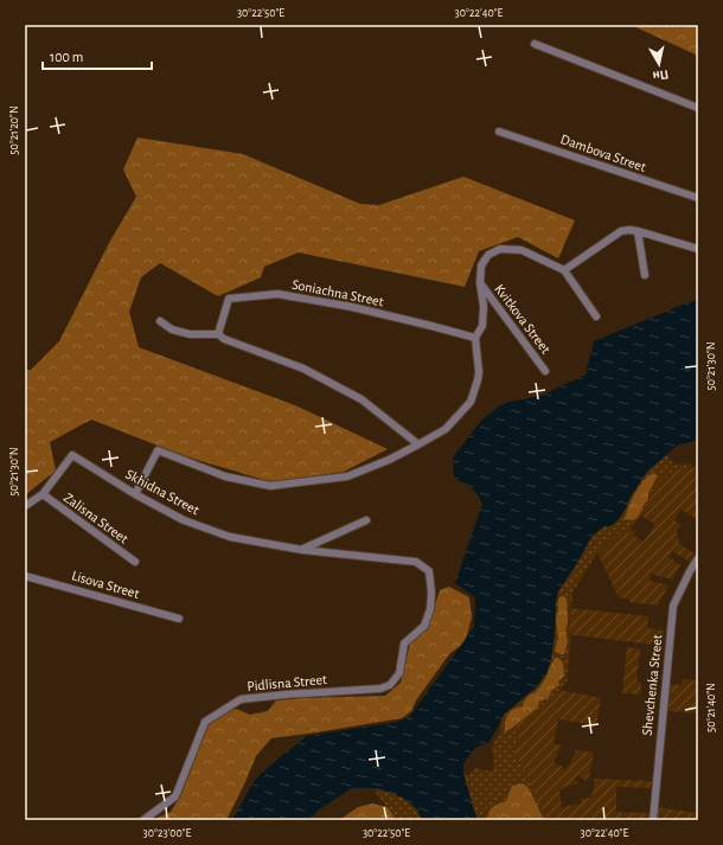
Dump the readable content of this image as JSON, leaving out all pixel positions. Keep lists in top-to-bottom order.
{
  "streets": {
    "street": [
      "Dambova Street",
      "Soniachna Street",
      "Kvitkova Street",
      "Skhidna Street",
      "Zalisna Street",
      "Lisova Street",
      "Pidlisna Street",
      "Shevchenka Street"
    ]
  },
  "crossings": [
    ["Soniachna Street", "Kvitkova Street"],
    ["Kvitkova Street", "Skhidna Street"],
    ["Skhidna Street", "Zalisna Street"],
    ["Skhidna Street", "Pidlisna Street"]
  ],
  "scale_bar": "100 m",
  "north": "bottom",
  "coordinates": [
    "30°22'50\"E",
    "30°22'40\"E",
    "50°21'20\"N",
    "50°21'30\"N",
    "50°21'40\"N",
    "30°23'00\"E"
  ]
}
